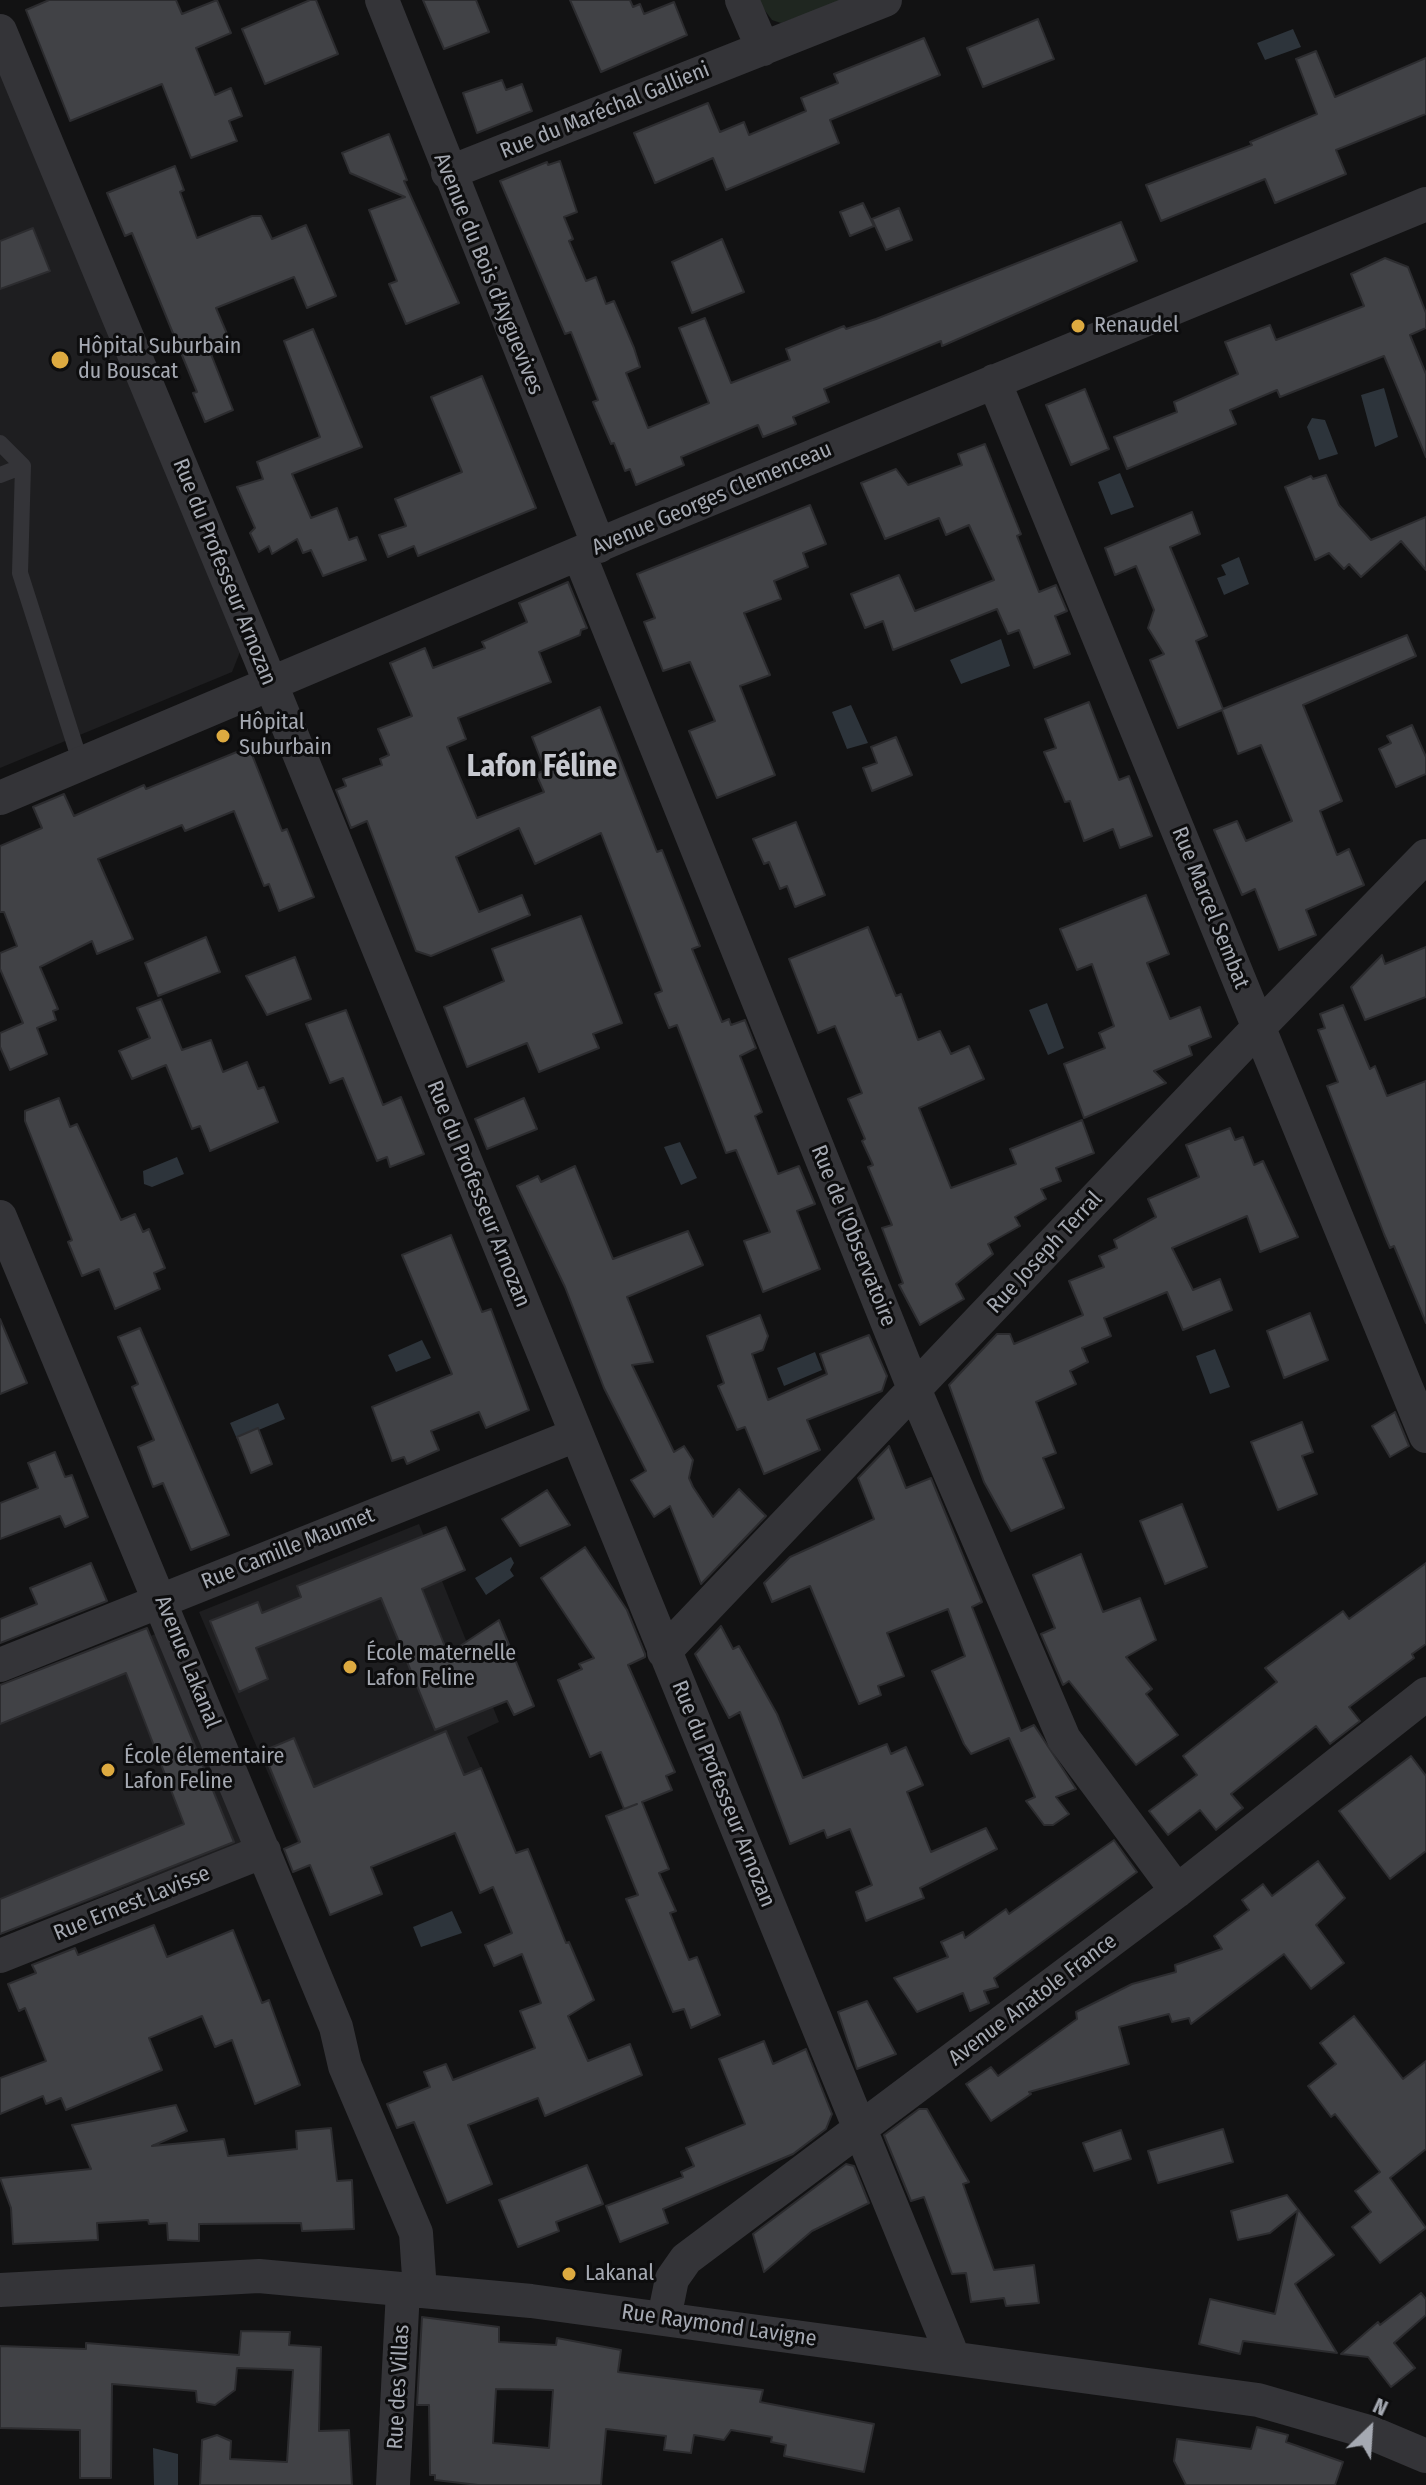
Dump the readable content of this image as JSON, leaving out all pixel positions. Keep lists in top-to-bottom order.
{
  "streets": {
    "street": [
      "Rue du Maréchal Gallieni",
      "Avenue du Bois d'Ayguevives",
      "Avenue Georges Clemenceau",
      "Rue du Professeur Arnozan",
      "Rue Marcel Sembat",
      "Rue de l'Observatoire",
      "Rue Joseph Terral",
      "Rue Camille Maumet",
      "Avenue Lakanal",
      "Rue Ernest Lavisse",
      "Avenue Anatole France",
      "Rue Raymond Lavigne",
      "Rue des Villas"
    ]
  },
  "crossings": [
    ["Rue du Maréchal Gallieni", "Avenue du Bois d'Ayguevives"],
    ["Avenue du Bois d'Ayguevives", "Avenue Georges Clemenceau"],
    ["Avenue du Bois d'Ayguevives", "Rue de l'Observatoire"],
    ["Avenue Georges Clemenceau", "Rue du Professeur Arnozan"],
    ["Avenue Georges Clemenceau", "Rue Marcel Sembat"],
    ["Avenue Georges Clemenceau", "Rue de l'Observatoire"],
    ["Rue du Professeur Arnozan", "Rue Joseph Terral"],
    ["Rue du Professeur Arnozan", "Rue Camille Maumet"],
    ["Rue du Professeur Arnozan", "Avenue Anatole France"],
    ["Rue du Professeur Arnozan", "Rue Raymond Lavigne"],
    ["Rue Marcel Sembat", "Rue Joseph Terral"],
    ["Rue de l'Observatoire", "Rue Joseph Terral"],
    ["Rue de l'Observatoire", "Avenue Anatole France"],
    ["Rue Camille Maumet", "Avenue Lakanal"],
    ["Avenue Lakanal", "Rue Ernest Lavisse"],
    ["Avenue Lakanal", "Rue Raymond Lavigne"],
    ["Avenue Lakanal", "Rue des Villas"],
    ["Avenue Anatole France", "Rue Raymond Lavigne"],
    ["Rue Raymond Lavigne", "Rue des Villas"]
  ],
  "districts": ["Lafon Féline"],
  "places": [
    "Renaudel",
    "Hôpital Suburbain du Bouscat",
    "Hôpital Suburbain",
    "École maternelle Lafon Feline",
    "École élementaire Lafon Feline",
    "Lakanal"
  ],
  "north": "top right"
}
